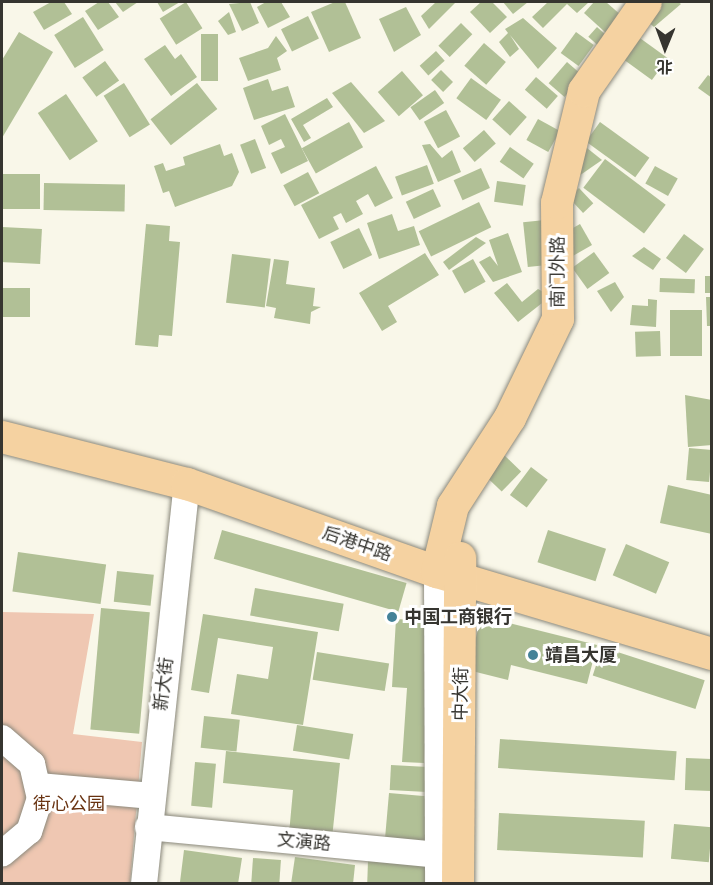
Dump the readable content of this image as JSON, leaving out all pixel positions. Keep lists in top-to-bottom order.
{
  "streets": {
    "main road": ["南门外路", "后港中路", "中大街"],
    "street": ["新大街", "文演路"]
  },
  "crossings": [
    ["南门外路", "后港中路"],
    ["南门外路", "中大街"],
    ["后港中路", "新大街"],
    ["后港中路", "中大街"],
    ["新大街", "文演路"],
    ["中大街", "文演路"]
  ],
  "parks": ["街心公园"],
  "places": ["中国工商银行", "靖昌大厦"],
  "north": "bottom"
}
